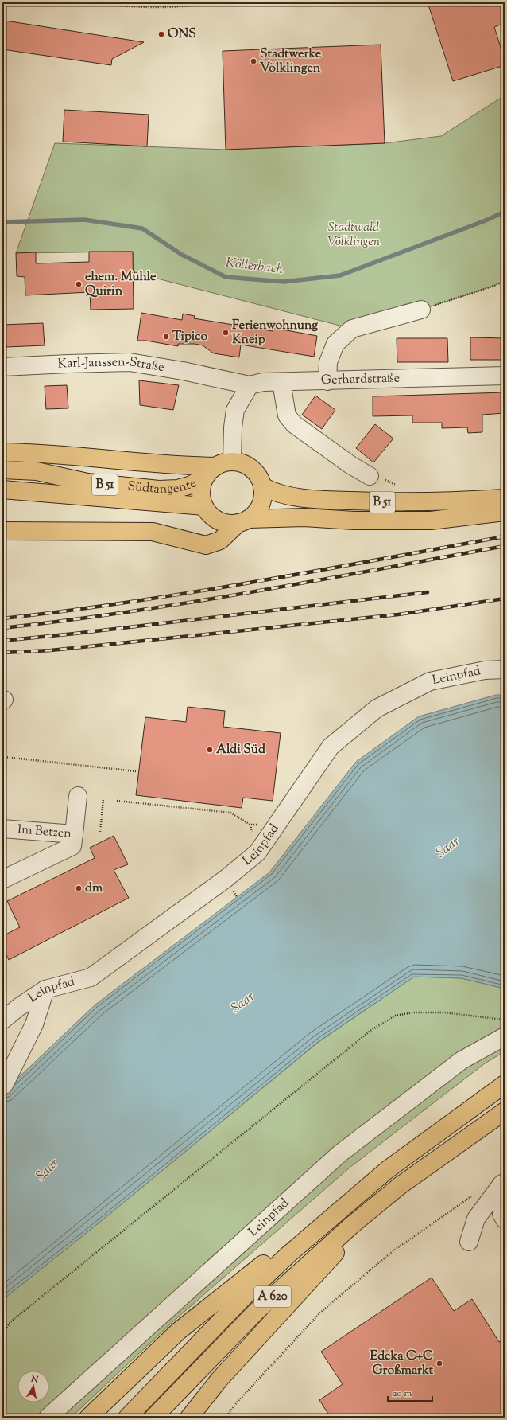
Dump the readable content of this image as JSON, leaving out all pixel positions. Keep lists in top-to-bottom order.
{
  "streets": {
    "main road": ["Südtangente", "B 51", "A 620"],
    "street": [
      "Karl-Janssen-Straße",
      "Gerhardstraße",
      "Leinpfad",
      "Im Betzen"
    ]
  },
  "crossings": [
    ["Karl-Janssen-Straße", "Gerhardstraße"],
    ["Südtangente", "B 51"]
  ],
  "water": ["Köllerbach", "Saar"],
  "parks": ["Stadtwald Völklingen"],
  "places": [
    "ONS",
    "Stadtwerke Völklingen",
    "ehem. Mühle Quirin",
    "Ferienwohnung Kneip",
    "Tipico",
    "Aldi Süd",
    "dm",
    "Edeka C+C Großmarkt"
  ],
  "scale_bar": "20 m",
  "north": "top"
}
